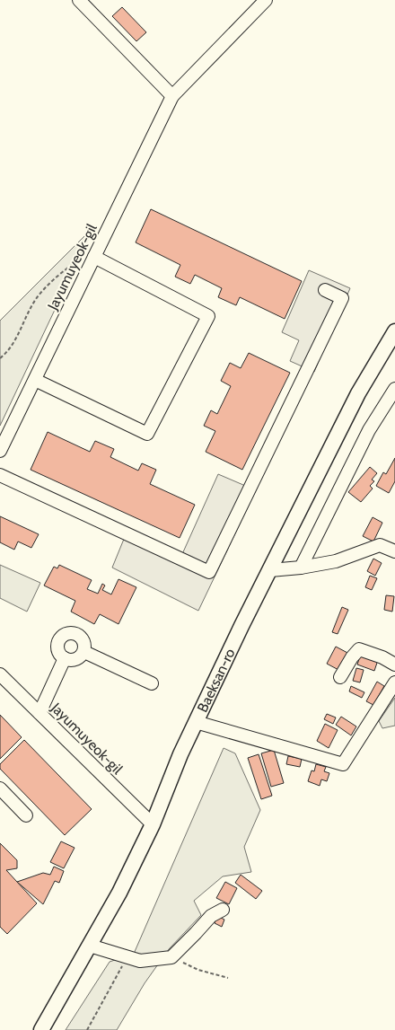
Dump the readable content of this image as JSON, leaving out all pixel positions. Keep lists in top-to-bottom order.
{
  "streets": {
    "main road": ["Baeksan-ro"],
    "street": ["Jayumuyeok-gil"]
  },
  "crossings": [
    ["Jayumuyeok-gil", "Baeksan-ro"]
  ]
}
